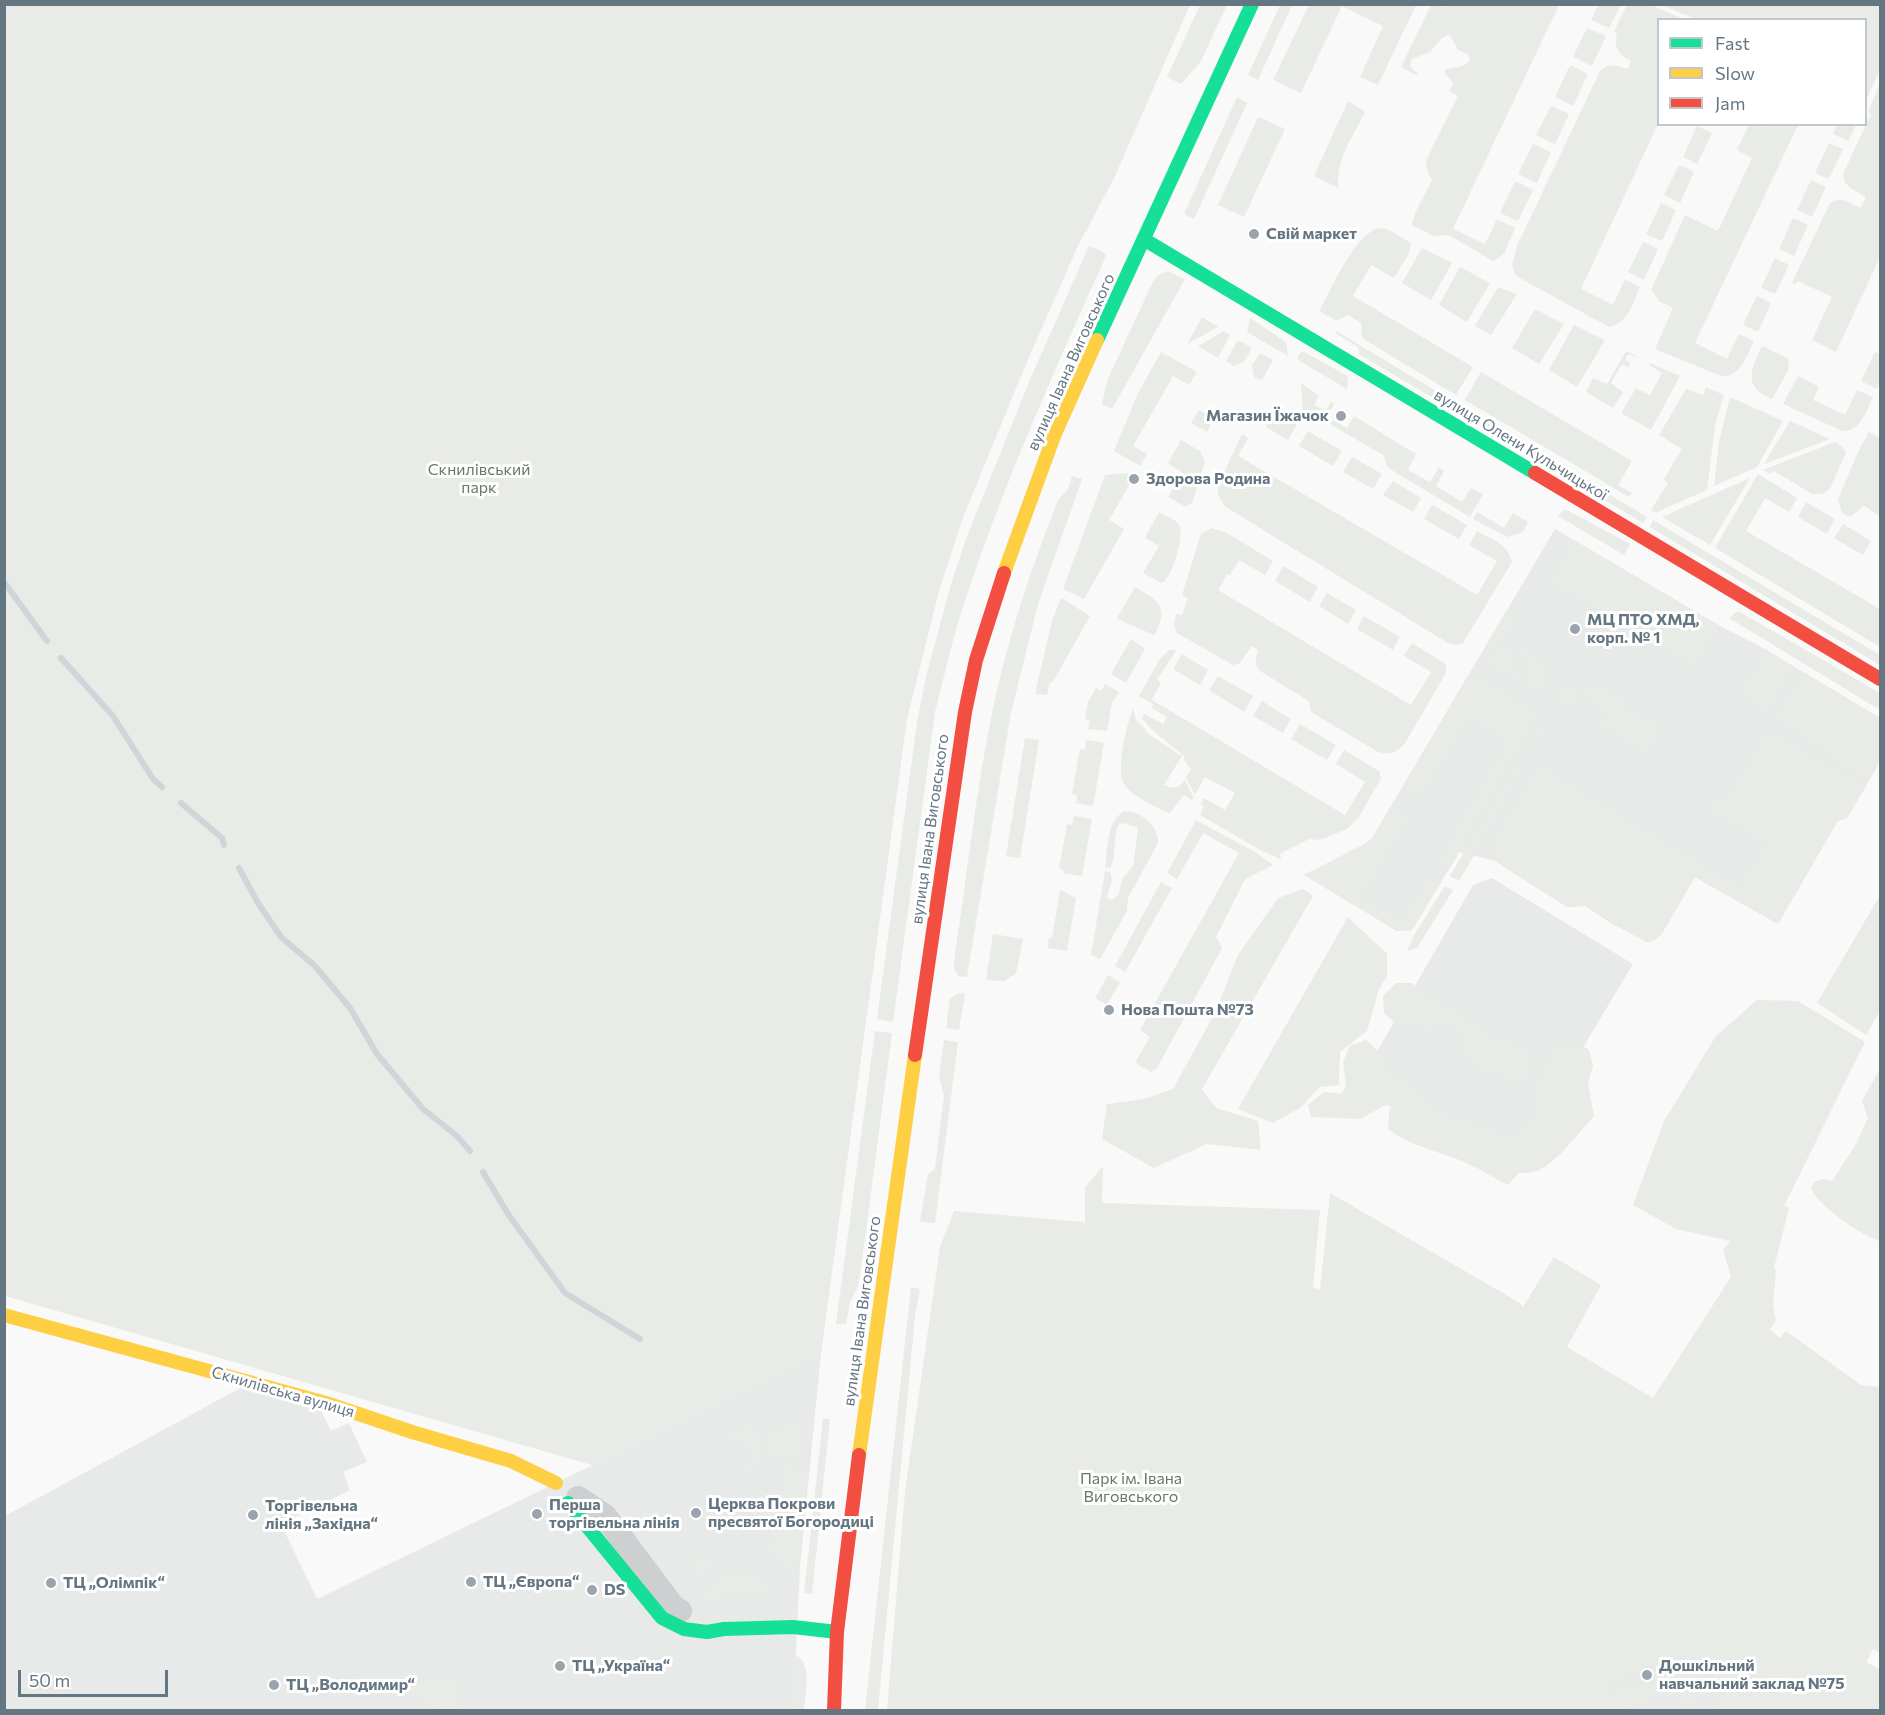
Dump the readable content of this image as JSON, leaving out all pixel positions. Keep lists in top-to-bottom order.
{
  "streets": {
    "main road": ["вулиця Івана Виговського", "вулиця Олени Кульчицької", "Скнилівська вулиця"]
  },
  "crossings": [
    ["вулиця Івана Виговського", "вулиця Олени Кульчицької"]
  ],
  "parks": ["Скнилівський парк", "Парк ім. Івана Виговського"],
  "places": [
    "Свій маркет",
    "Магазин Їжачок",
    "Здорова Родина",
    "МЦ ПТО ХМД, корп. № 1",
    "Нова Пошта №73",
    "Церква Покрови пресвятої Богородиці",
    "Перша торгівельна лінія",
    "Торгівельна лінія „Західна“",
    "ТЦ „Європа“",
    "ТЦ „Олімпік“",
    "DS",
    "ТЦ „Україна“",
    "Дошкільний навчальний заклад №75",
    "ТЦ „Володимир“"
  ],
  "legend": ["Fast", "Slow", "Jam"],
  "scale_bar": "50 m"
}
